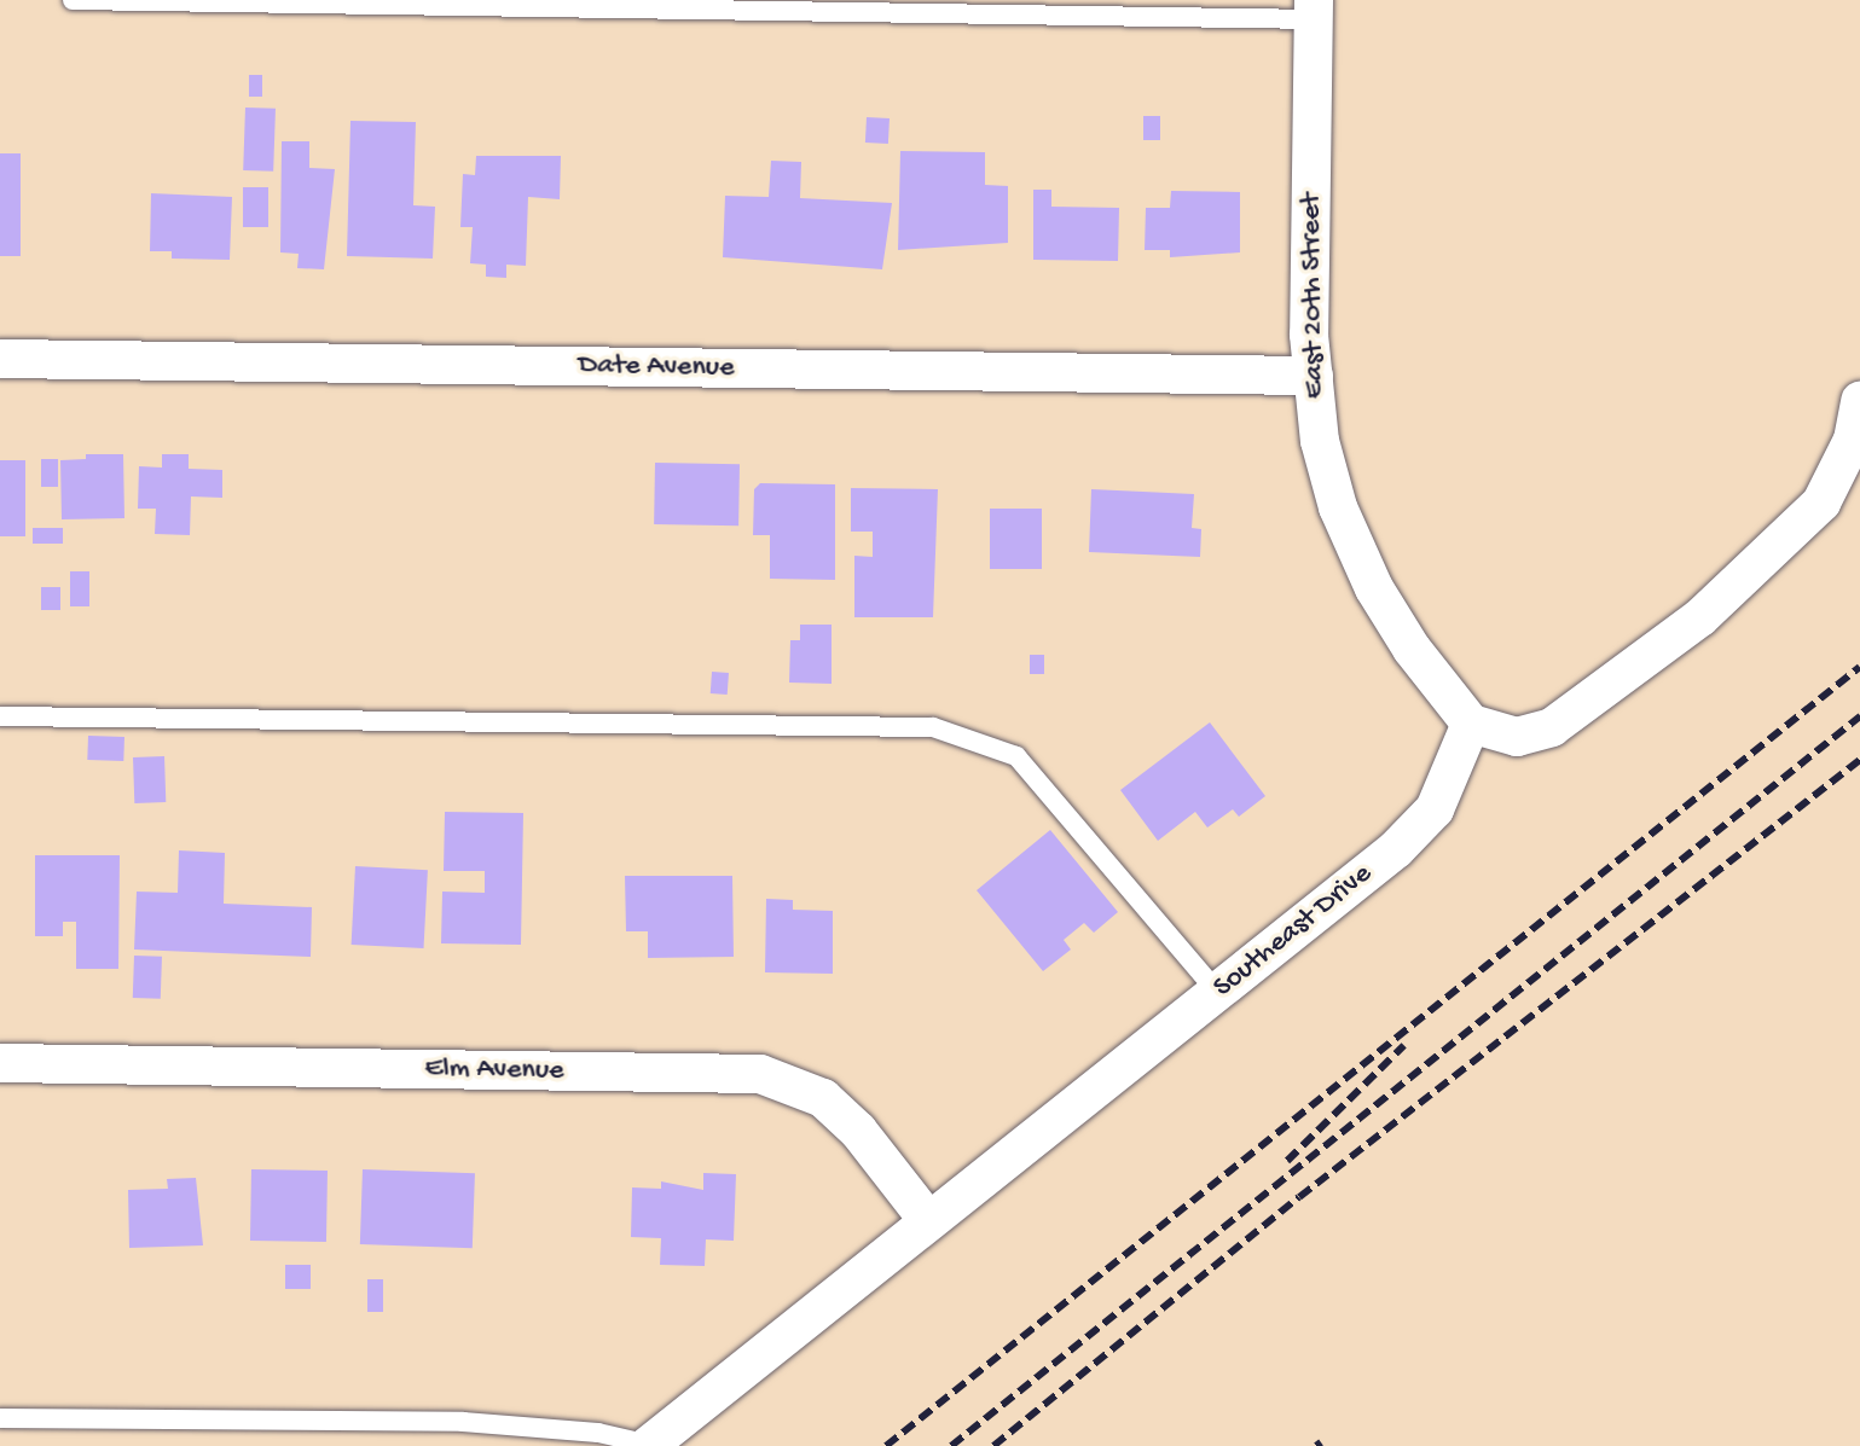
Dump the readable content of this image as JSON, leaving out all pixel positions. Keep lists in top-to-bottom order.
{
  "streets": {
    "street": [
      "East 20th Street",
      "Date Avenue",
      "Southeast Drive",
      "Elm Avenue"
    ]
  },
  "crossings": [
    ["East 20th Street", "Date Avenue"],
    ["East 20th Street", "Southeast Drive"],
    ["Southeast Drive", "Elm Avenue"]
  ]
}
